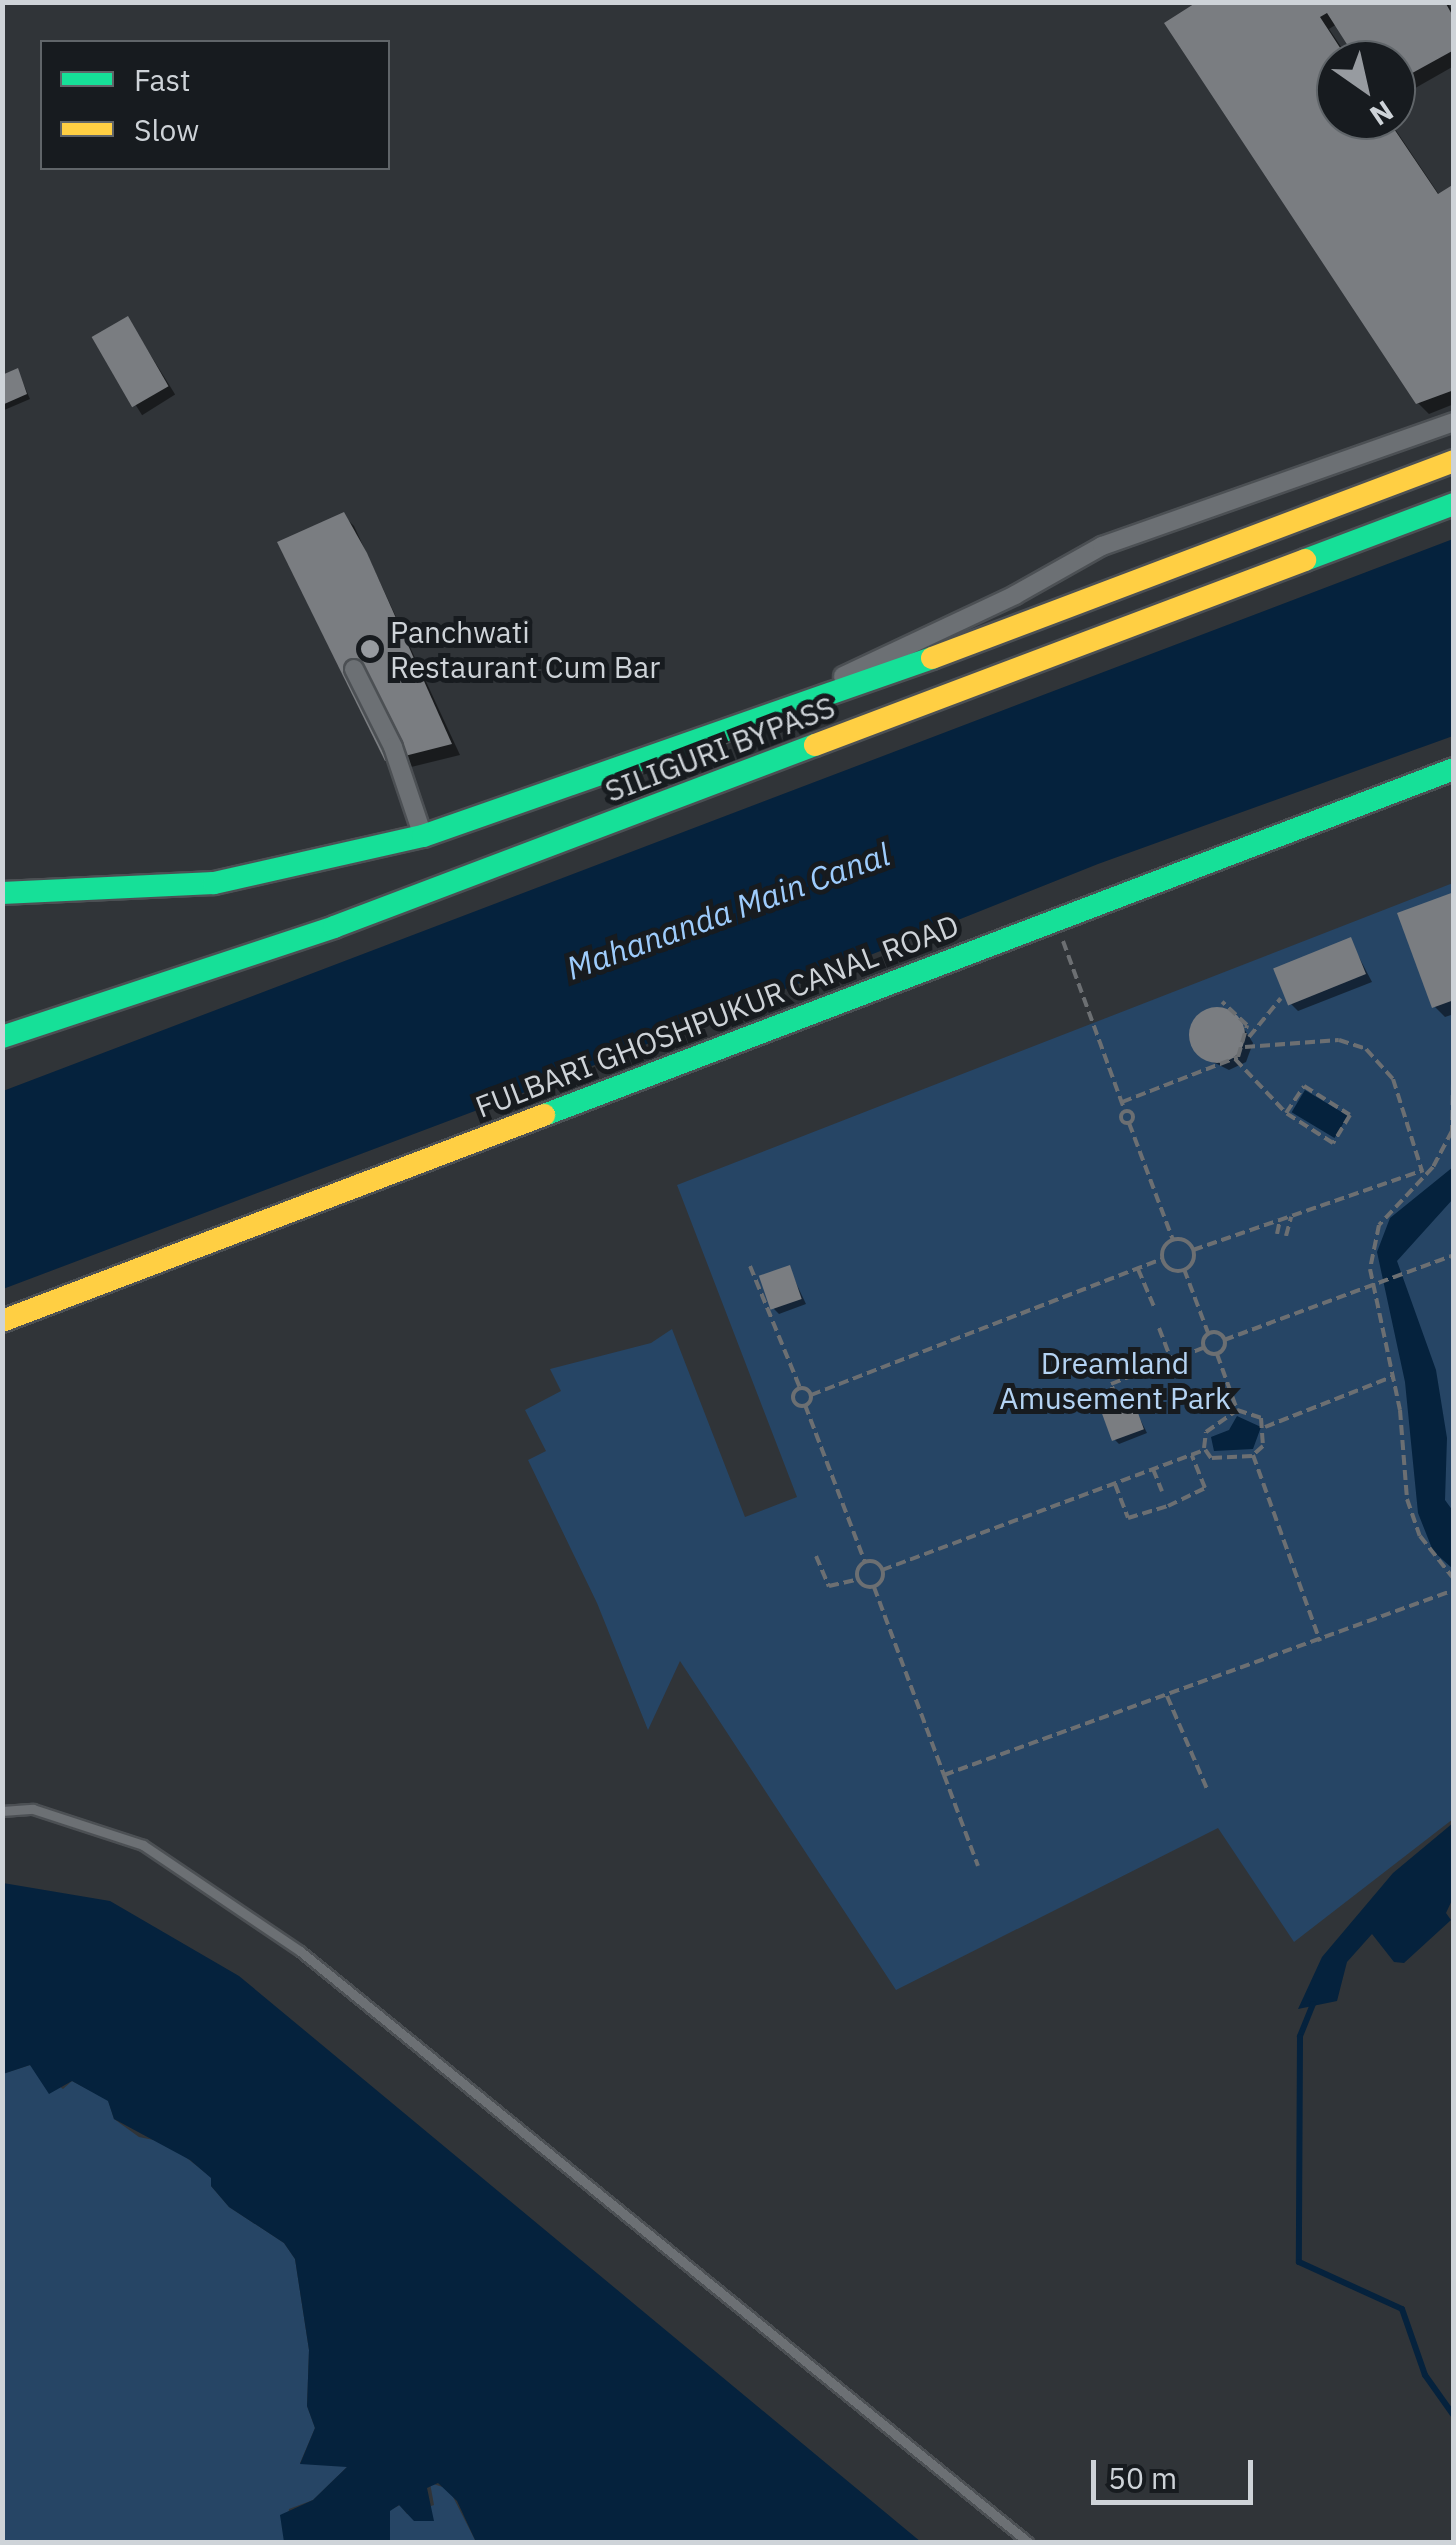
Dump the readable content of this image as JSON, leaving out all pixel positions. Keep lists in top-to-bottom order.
{
  "streets": {
    "main road": ["SILIGURI BYPASS", "FULBARI GHOSHPUKUR CANAL ROAD"]
  },
  "water": ["Mahananda Main Canal"],
  "parks": ["Dreamland Amusement Park"],
  "places": ["Panchwati Restaurant Cum Bar"],
  "legend": ["Fast", "Slow"],
  "scale_bar": "50 m",
  "north": "bottom right"
}
